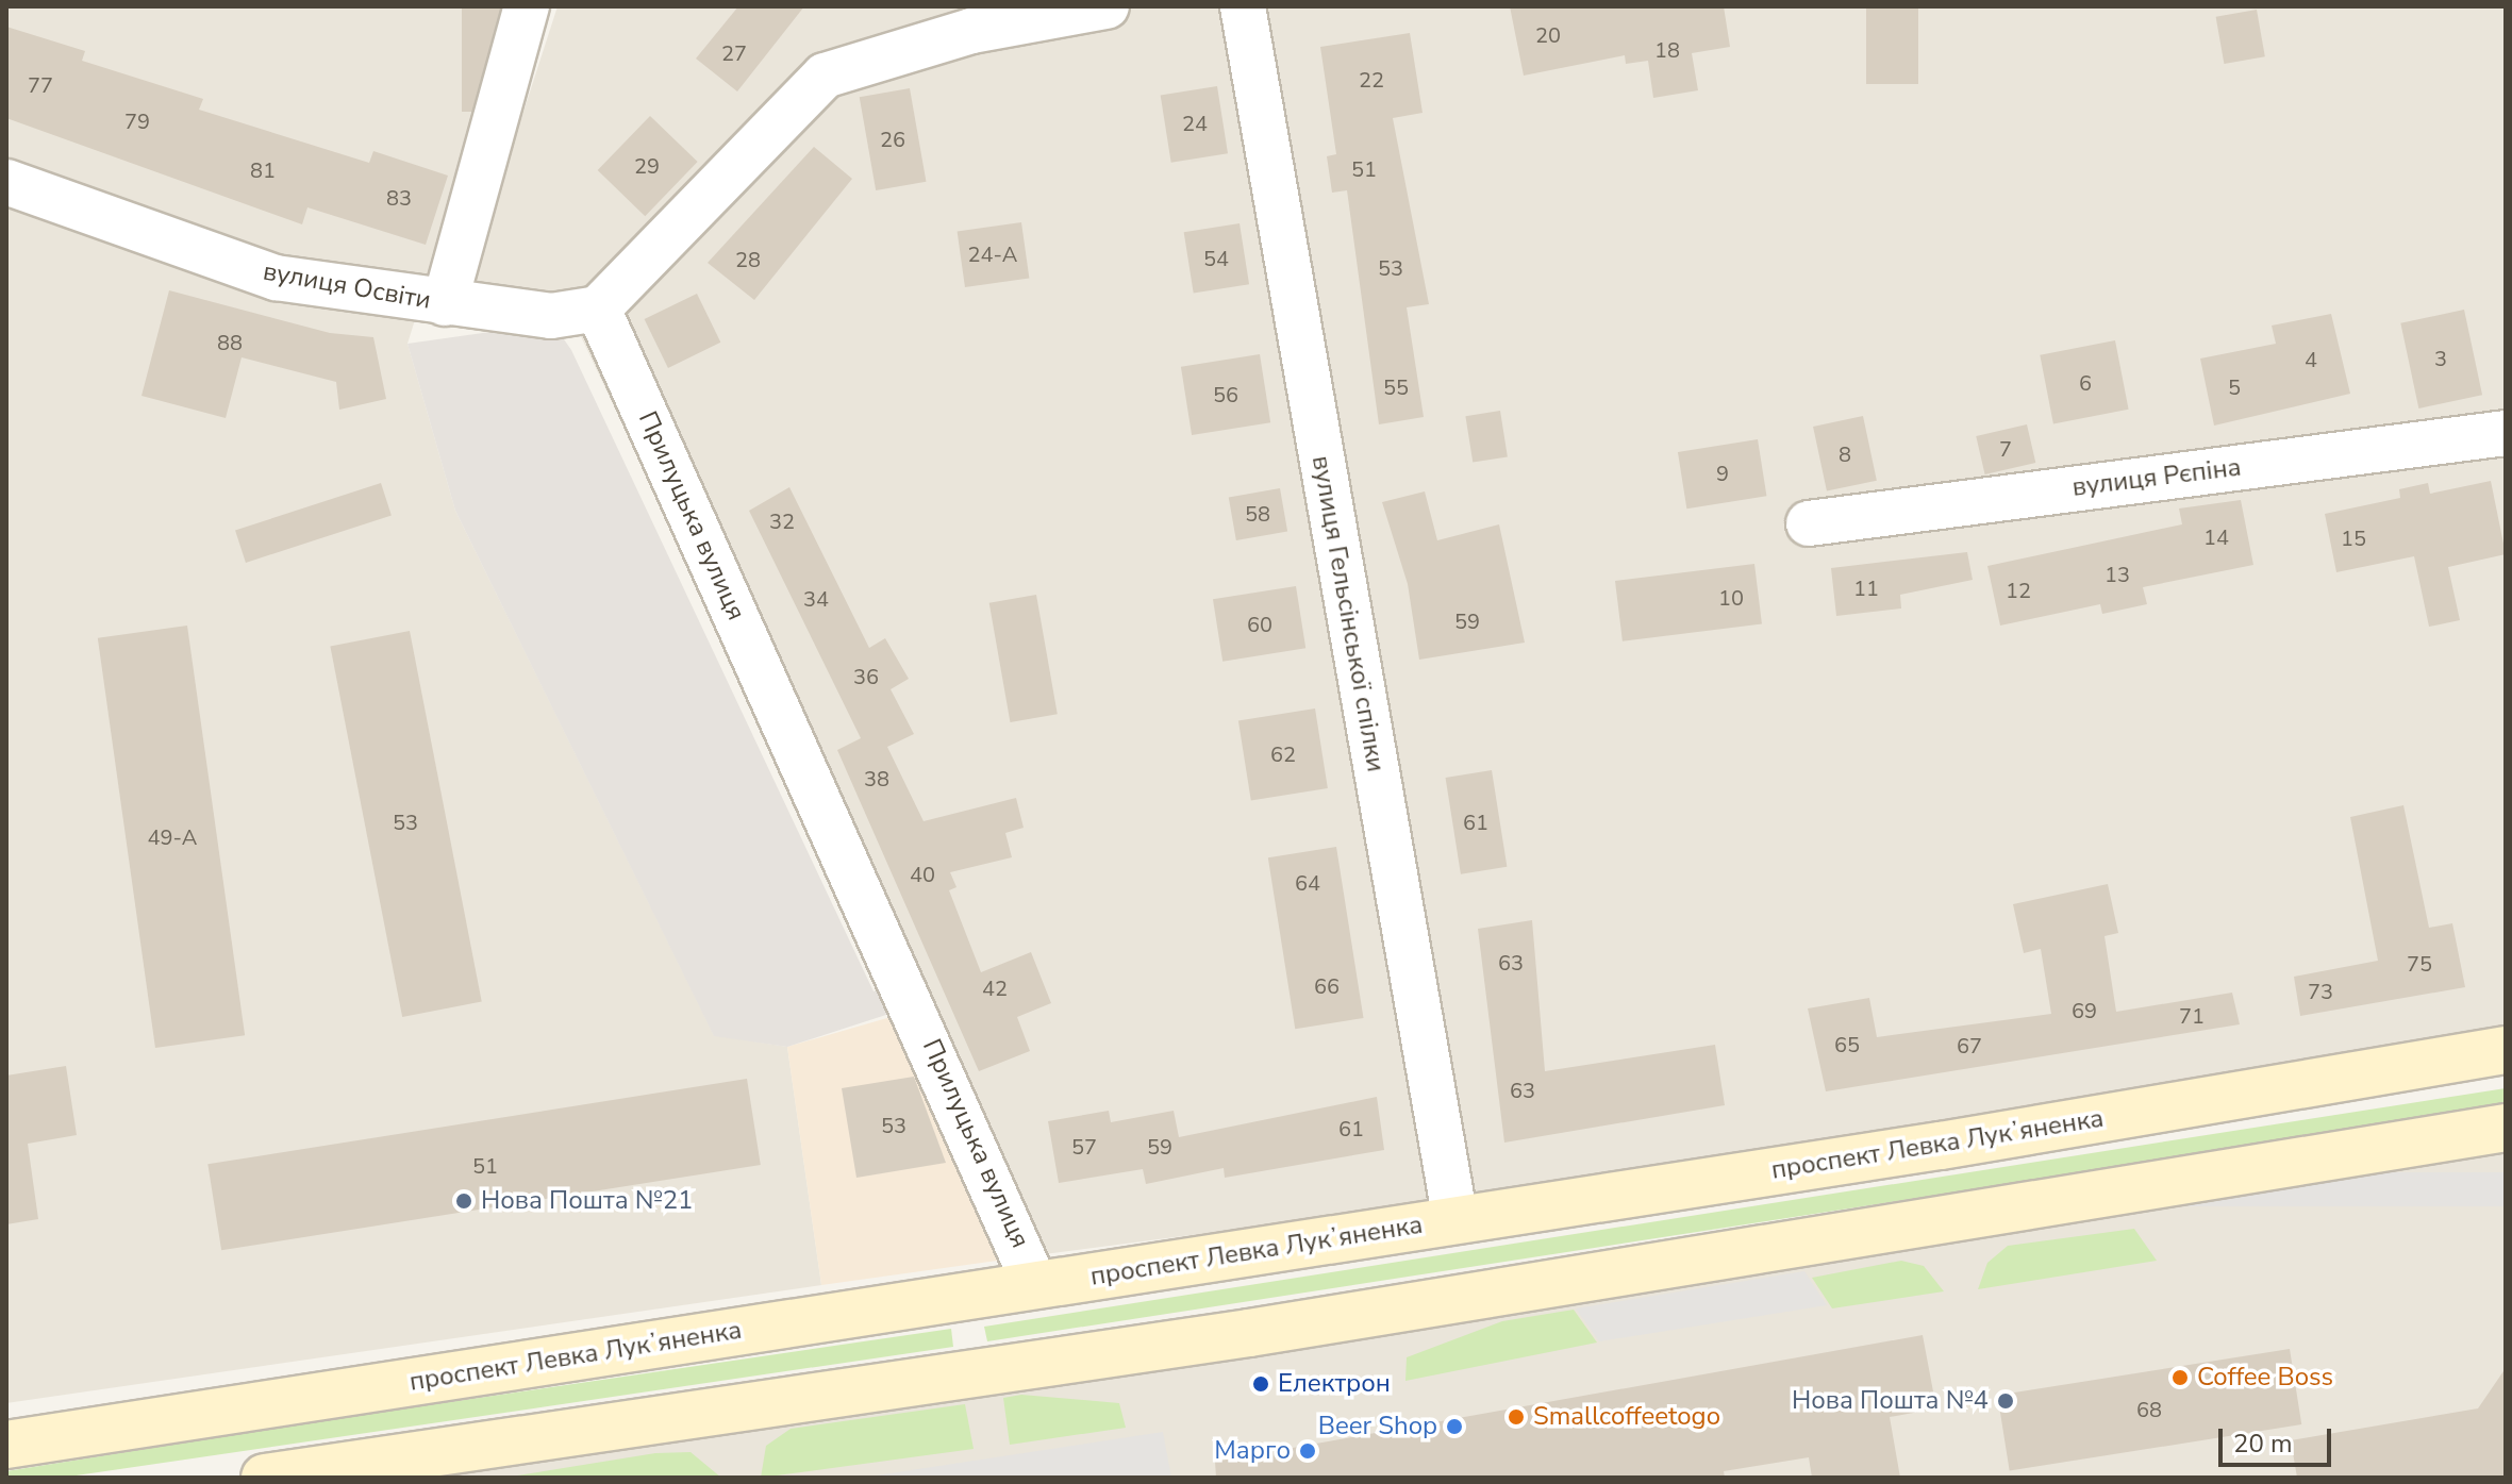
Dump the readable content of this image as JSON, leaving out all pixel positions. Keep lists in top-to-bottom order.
{
  "streets": {
    "main road": ["проспект Левка Лукʼяненка"],
    "street": [
      "вулиця Освіти",
      "вулиця Рєпіна",
      "Прилуцька вулиця",
      "вулиця Гельсінської спілки"
    ]
  },
  "crossings": [
    ["вулиця Освіти", "Прилуцька вулиця"],
    ["Прилуцька вулиця", "проспект Левка Лукʼяненка"],
    ["вулиця Гельсінської спілки", "проспект Левка Лукʼяненка"]
  ],
  "places": [
    "Нова Пошта №21",
    "Coffee Boss",
    "Електрон",
    "Нова Пошта №4",
    "Smallcoffeetogo",
    "Beer Shop",
    "Марго"
  ],
  "house_numbers": [
    "20",
    "18",
    "27",
    "22",
    "77",
    "79",
    "24",
    "26",
    "29",
    "51",
    "81",
    "83",
    "24-А",
    "54",
    "28",
    "53",
    "88",
    "3",
    "4",
    "6",
    "55",
    "5",
    "56",
    "7",
    "8",
    "9",
    "58",
    "32",
    "14",
    "15",
    "13",
    "11",
    "12",
    "10",
    "34",
    "59",
    "60",
    "36",
    "62",
    "38",
    "53",
    "61",
    "49-А",
    "40",
    "64",
    "63",
    "75",
    "66",
    "42",
    "73",
    "69",
    "71",
    "65",
    "67",
    "63",
    "53",
    "61",
    "57",
    "59",
    "51",
    "68"
  ],
  "scale_bar": "20 m"
}
